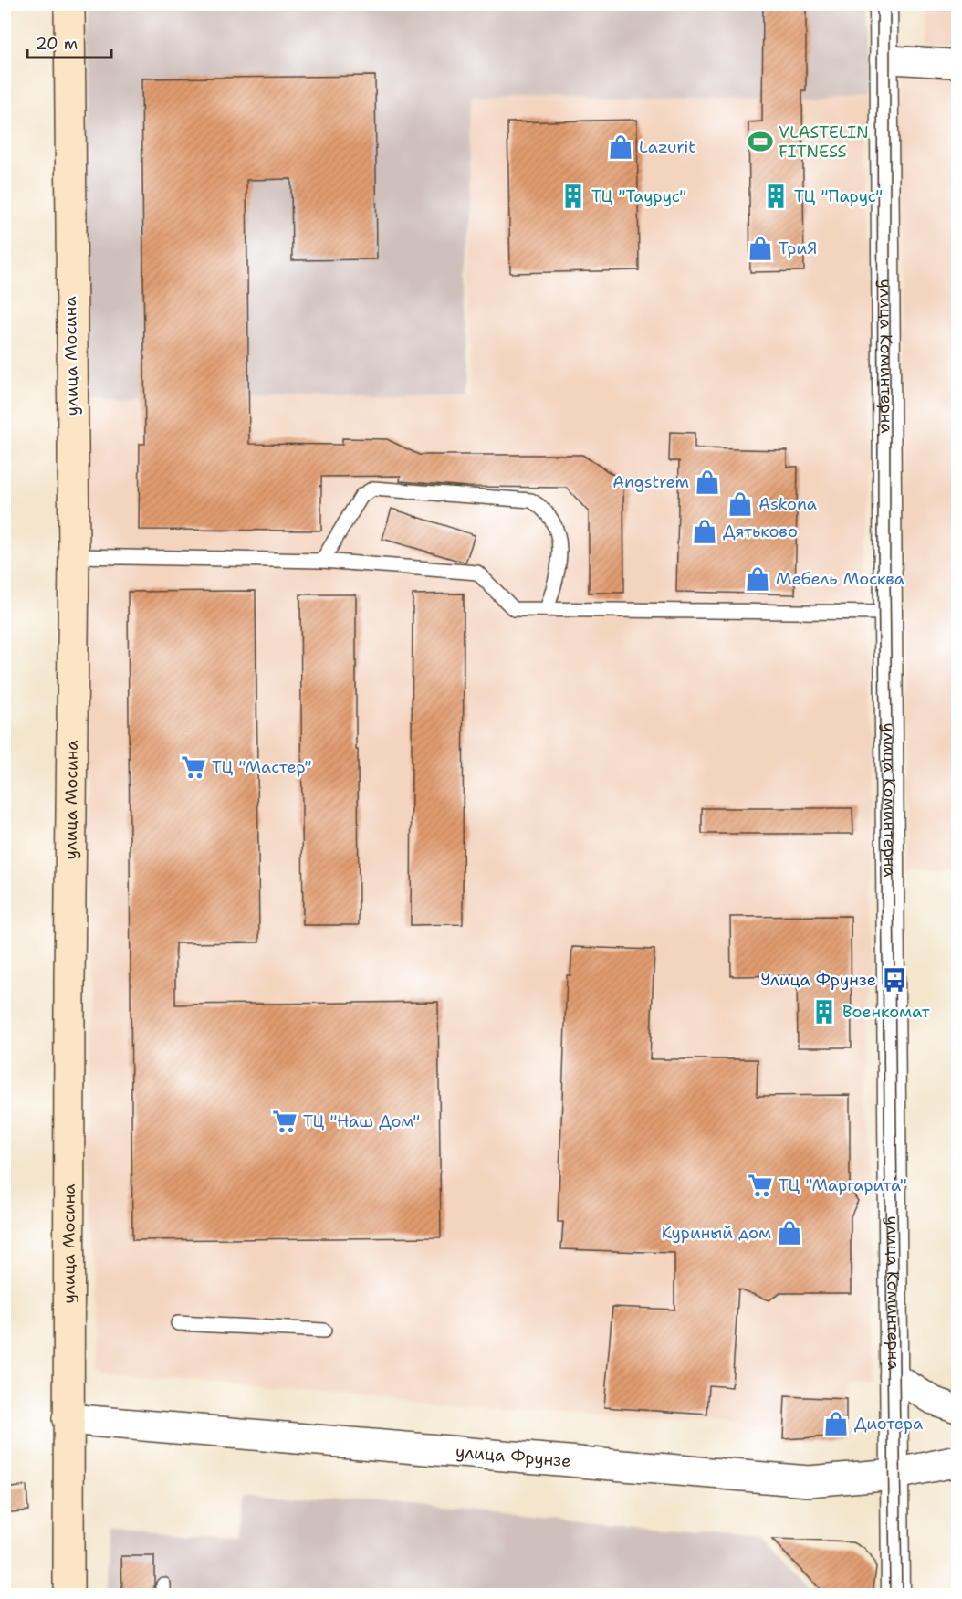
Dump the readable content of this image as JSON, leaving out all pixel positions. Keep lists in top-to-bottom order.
{
  "streets": {
    "main road": ["улица Мосина"],
    "street": ["улица Коминтерна", "улица Фрунзе"]
  },
  "crossings": [
    ["улица Мосина", "улица Фрунзе"],
    ["улица Коминтерна", "улица Фрунзе"]
  ],
  "places": {
    "sports": ["VLASTELIN FITNESS"],
    "shop": [
      "Lazurit",
      "ТриЯ",
      "Angstrem",
      "Askona",
      "Дятьково",
      "Мебель Москва",
      "Куриный дом",
      "Диотера"
    ],
    "building": ["ТЦ \"Таурус\"", "ТЦ \"Парус\"", "Военкомат"],
    "supermarket": ["ТЦ \"Мастер\"", "ТЦ \"Наш Дом\"", "ТЦ \"Маргарита\""],
    "bus stop": ["Улица Фрунзе"]
  },
  "scale_bar": "20 m"
}
